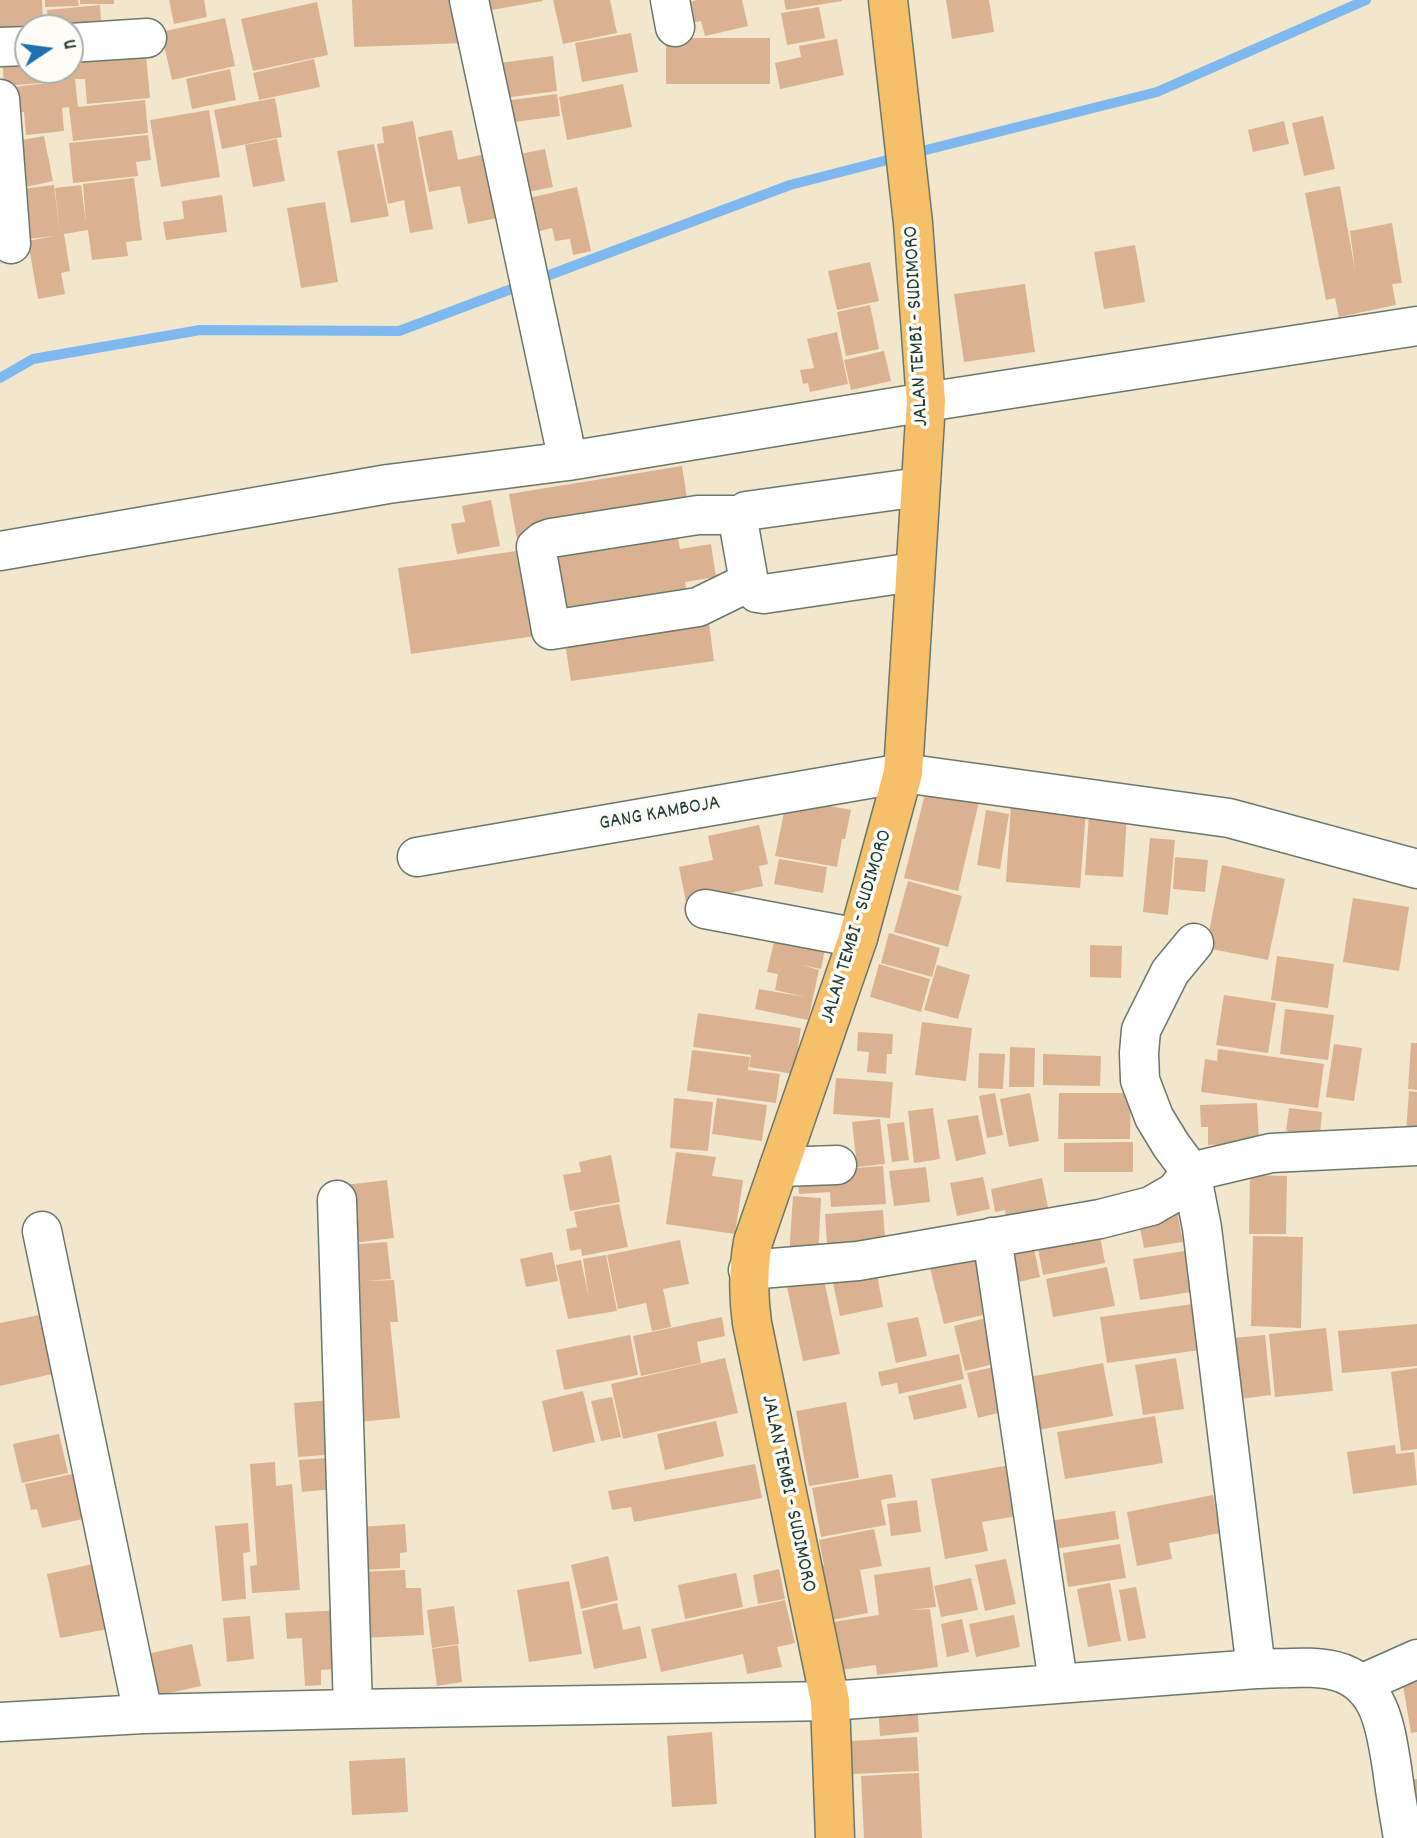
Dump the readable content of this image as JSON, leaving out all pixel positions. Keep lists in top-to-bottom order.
{
  "streets": {
    "main road": ["JALAN TEMBI - SUDIMORO"],
    "street": ["GANG KAMBOJA"]
  },
  "crossings": [
    ["JALAN TEMBI - SUDIMORO", "GANG KAMBOJA"]
  ],
  "north": "right"
}
